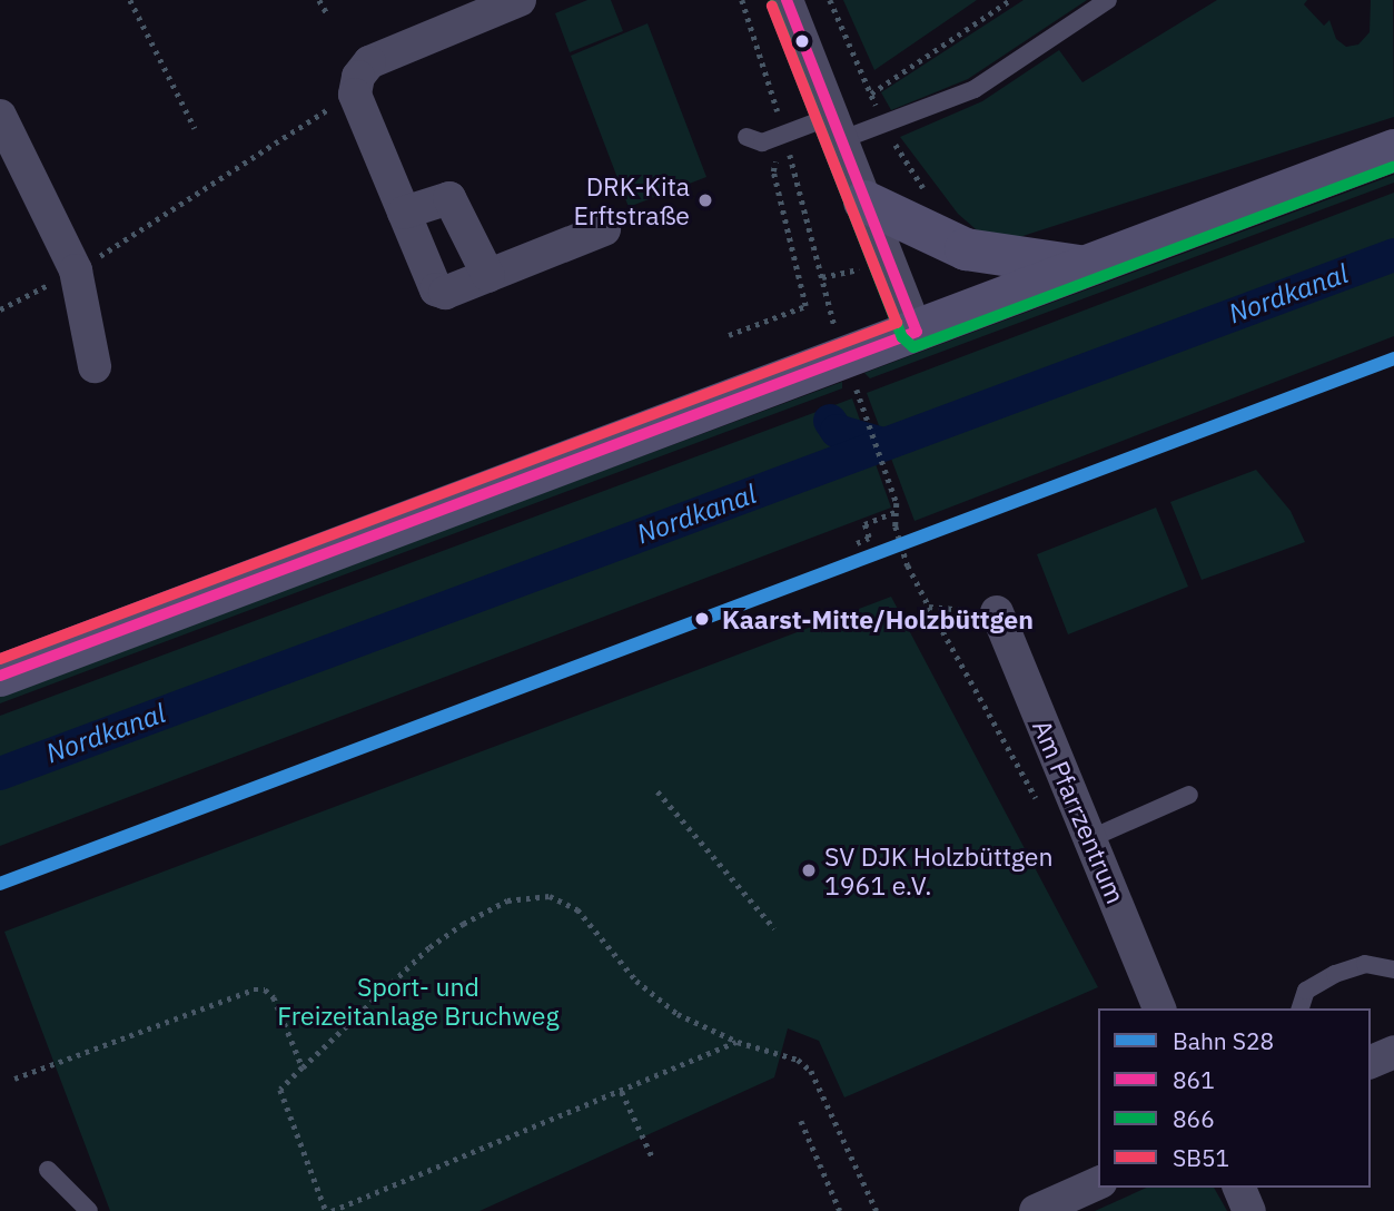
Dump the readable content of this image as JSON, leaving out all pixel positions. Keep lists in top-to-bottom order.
{
  "streets": {
    "street": ["Am Pfarrzentrum"]
  },
  "water": ["Nordkanal"],
  "parks": ["Sport- und Freizeitanlage Bruchweg"],
  "places": ["DRK-Kita Erftstraße", "Kaarst-Mitte/Holzbüttgen", "SV DJK Holzbüttgen 1961 e.V."],
  "lines": [
    "transit line 861",
    "transit line 866",
    "transit line SB51",
    "rail line S28"
  ],
  "legend": [
    "Bahn S28",
    "861",
    "866",
    "SB51"
  ]
}
